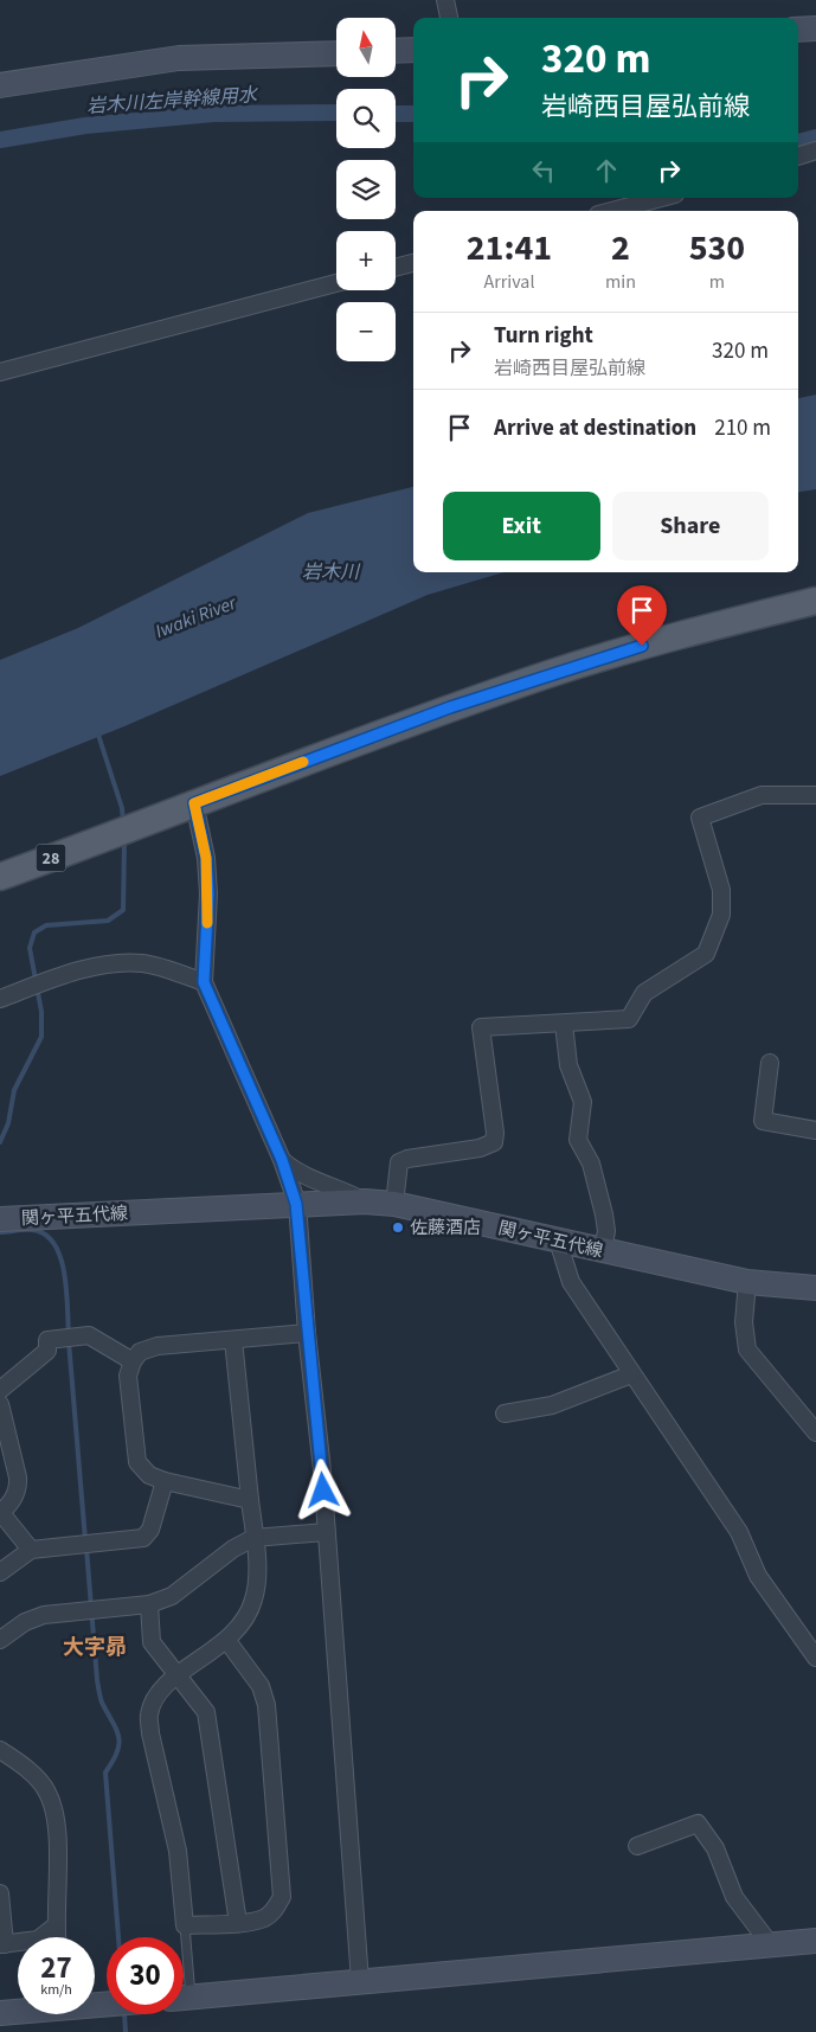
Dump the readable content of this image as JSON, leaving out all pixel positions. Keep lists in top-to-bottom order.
{
  "streets": {
    "main road": ["28"],
    "street": ["関ヶ平五代線"]
  },
  "districts": ["大字昴"],
  "water": ["岩木川左岸幹線用水", "岩木川", "Iwaki River"],
  "places": ["佐藤酒店"],
  "north": "top",
  "page": {
    "map_buttons": ["+", "−"],
    "turn": ["320 m", "岩崎西目屋弘前線"],
    "eta": [
      "21:41",
      "Arrival",
      "2",
      "min",
      "530",
      "m"
    ],
    "list": [
      {
        "name": "Turn right",
        "note": "岩崎西目屋弘前線",
        "value": "320 m"
      },
      {
        "name": "Arrive at destination",
        "value": "210 m"
      }
    ],
    "buttons": ["Exit", "Share"],
    "speed": "27 km/h",
    "limit": "30"
  }
}
